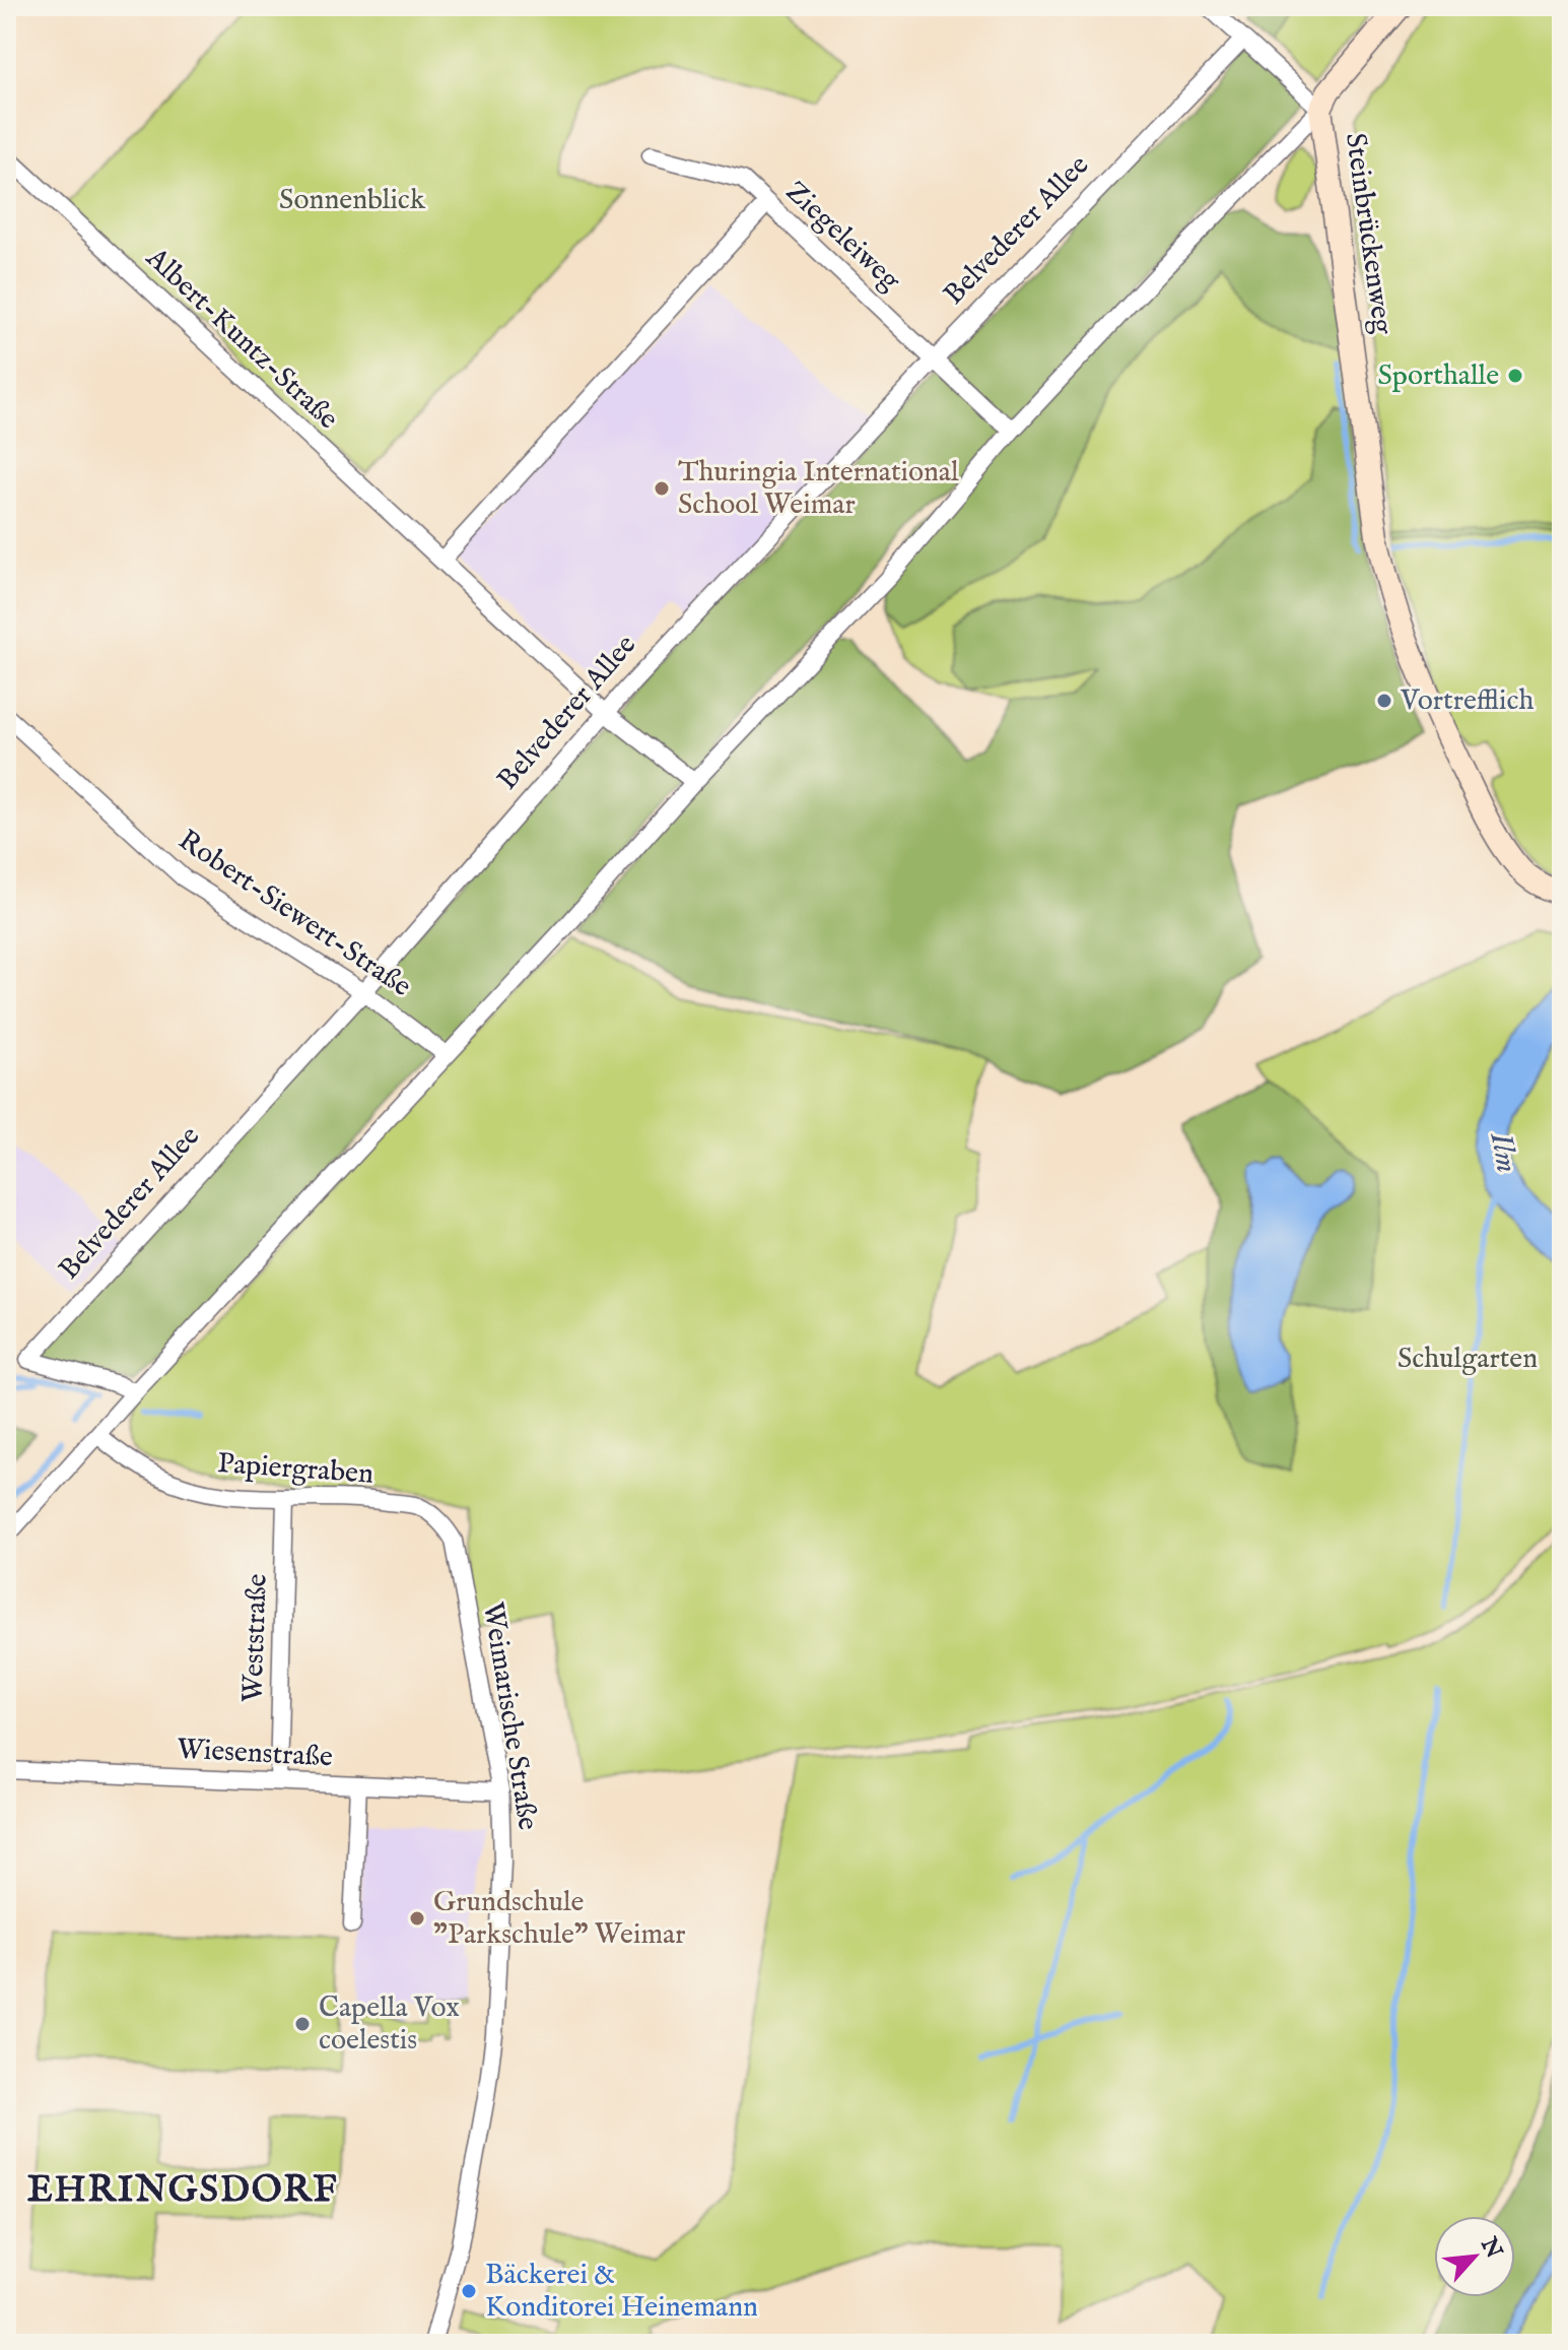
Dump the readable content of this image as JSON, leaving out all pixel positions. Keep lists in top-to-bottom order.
{
  "streets": {
    "street": [
      "Belvederer Allee",
      "Steinbrückenweg",
      "Ziegeleiweg",
      "Albert-Kuntz-Straße",
      "Robert-Siewert-Straße",
      "Papiergraben",
      "Weststraße",
      "Weimarische Straße",
      "Wiesenstraße"
    ]
  },
  "crossings": [
    ["Belvederer Allee", "Ziegeleiweg"],
    ["Belvederer Allee", "Albert-Kuntz-Straße"],
    ["Belvederer Allee", "Robert-Siewert-Straße"],
    ["Papiergraben", "Weststraße"],
    ["Papiergraben", "Weimarische Straße"],
    ["Weststraße", "Wiesenstraße"],
    ["Weimarische Straße", "Wiesenstraße"]
  ],
  "districts": ["EHRINGSDORF"],
  "water": ["Ilm"],
  "parks": ["Sonnenblick", "Schulgarten"],
  "places": [
    "Sporthalle",
    "Thuringia International School Weimar",
    "Vortrefflich",
    "Grundschule \"Parkschule\" Weimar",
    "Capella Vox coelestis",
    "Bäckerei & Konditorei Heinemann"
  ],
  "north": "top right"
}
